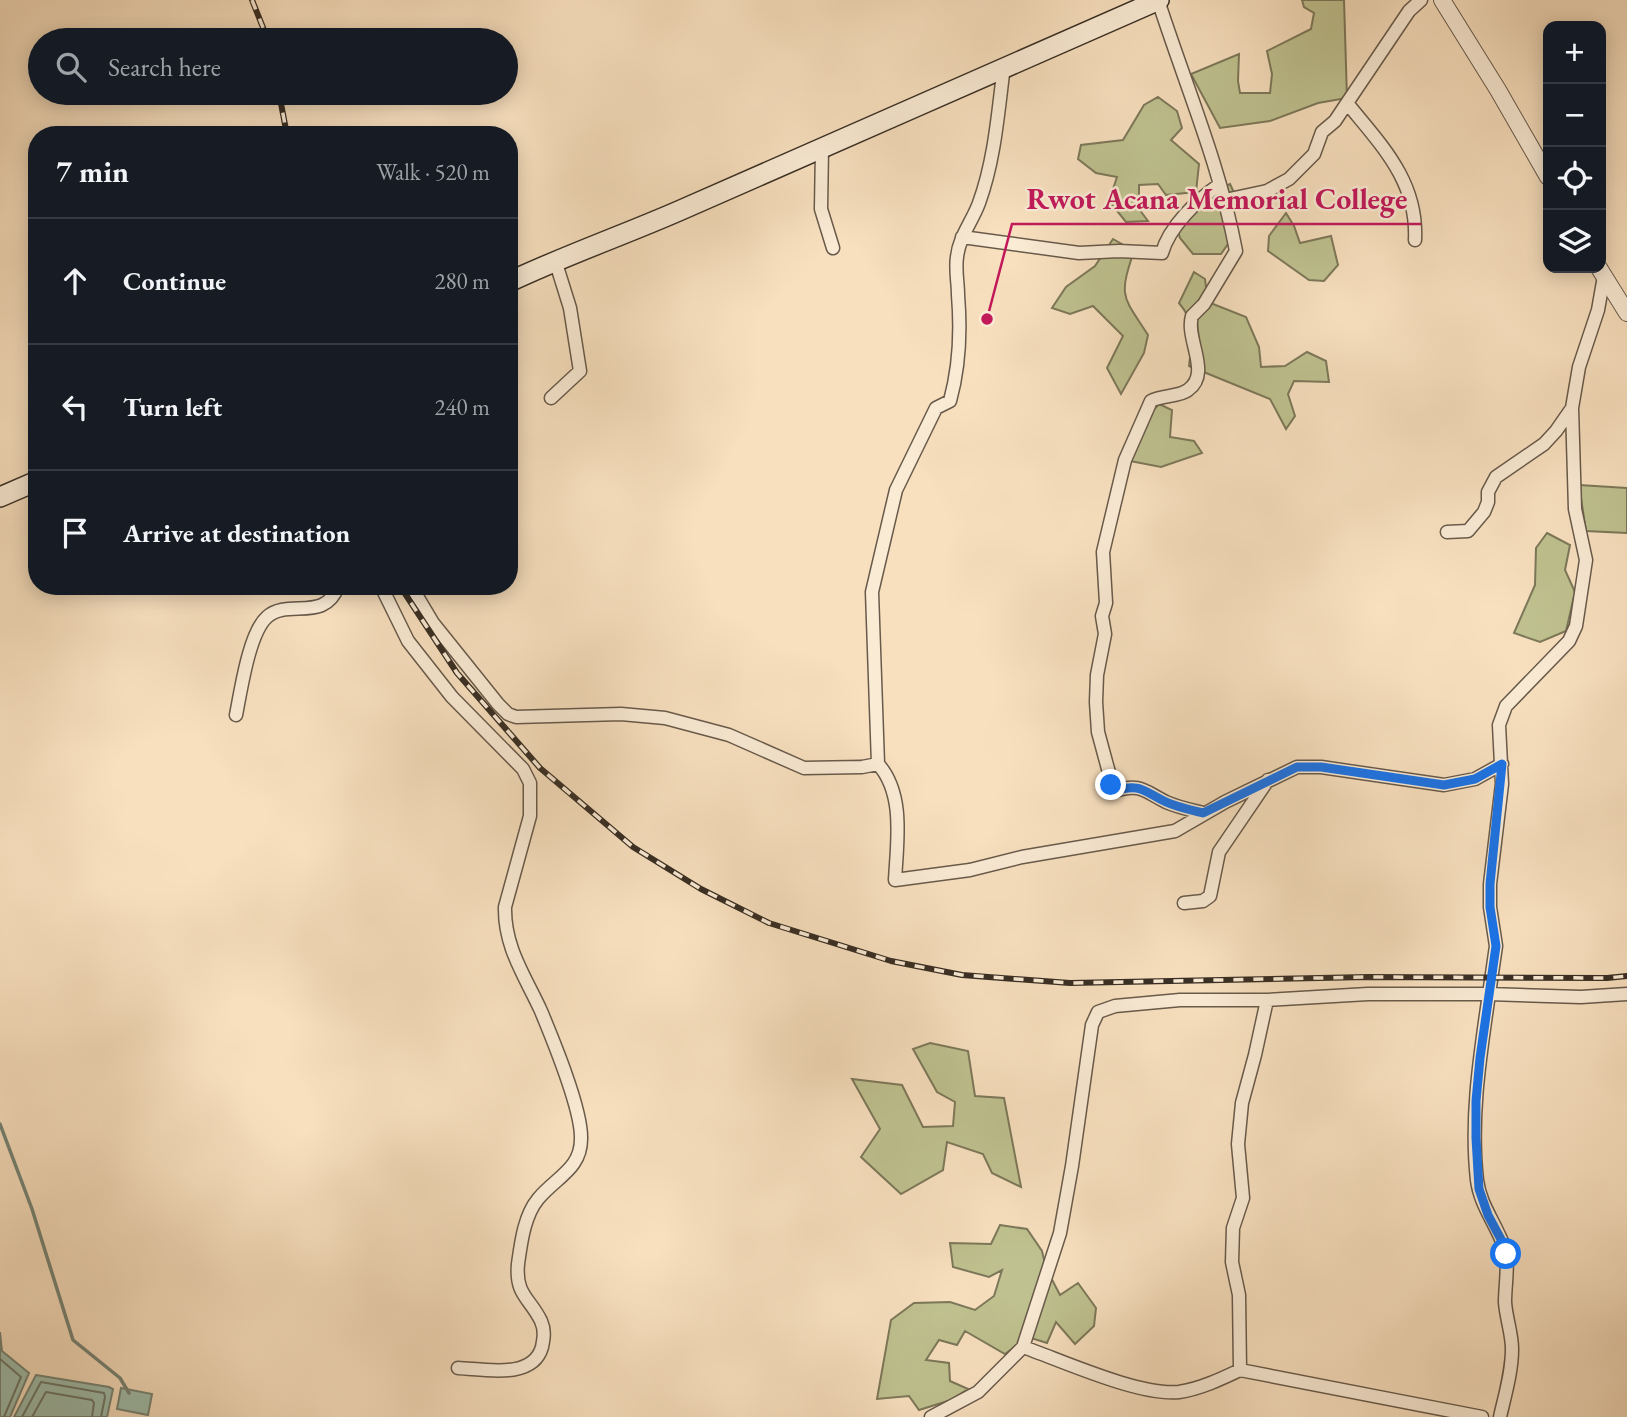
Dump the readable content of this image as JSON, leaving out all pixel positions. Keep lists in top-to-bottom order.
{
  "places": ["Rwot Acana Memorial College"],
  "page": {
    "map_buttons": ["+", "−"],
    "search": "Search here",
    "heading": ["7 min", "Walk · 520 m"],
    "list": [
      ["Continue", "280 m"],
      ["Turn left", "240 m"],
      "Arrive at destination"
    ]
  }
}
